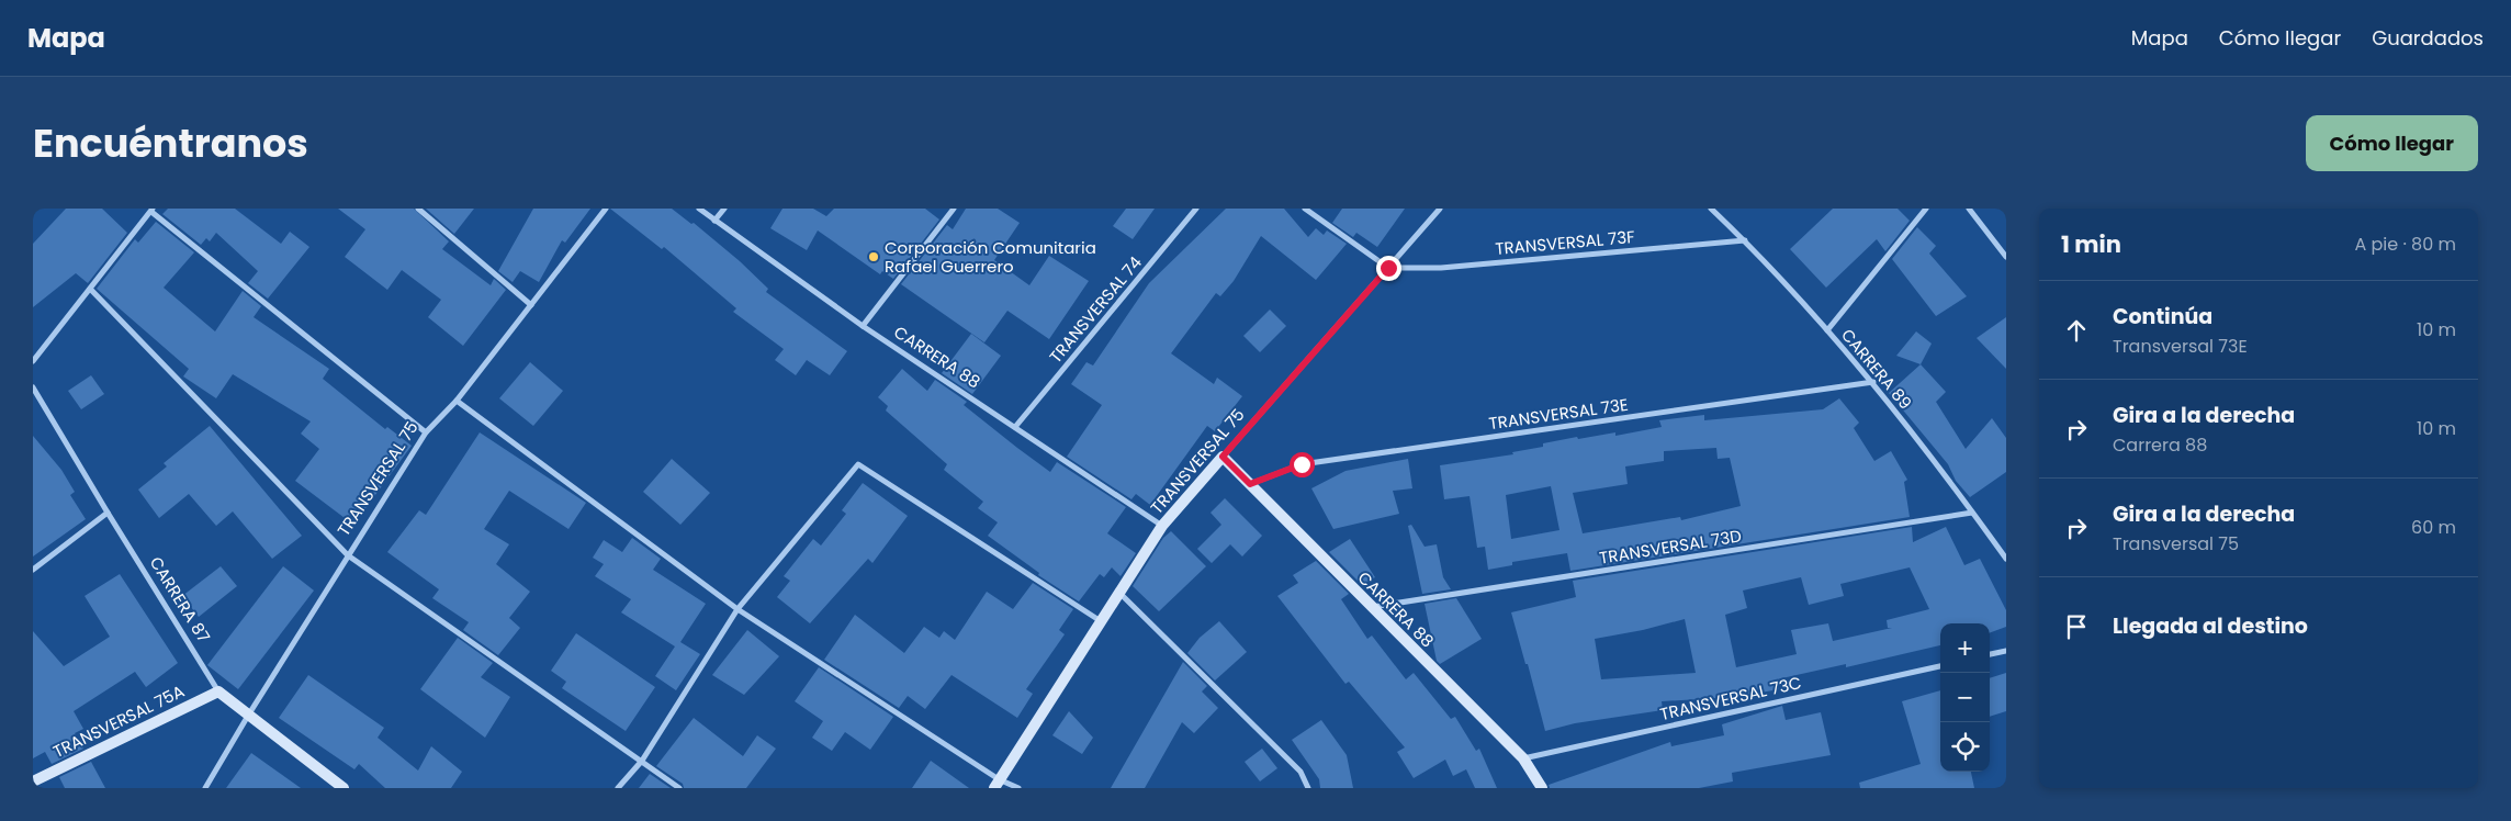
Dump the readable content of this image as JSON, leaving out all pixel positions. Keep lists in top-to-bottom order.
{
  "streets": {
    "street": [
      "TRANSVERSAL 73F",
      "TRANSVERSAL 74",
      "CARRERA 88",
      "CARRERA 89",
      "TRANSVERSAL 73E",
      "TRANSVERSAL 75",
      "TRANSVERSAL 73D",
      "CARRERA 87",
      "TRANSVERSAL 73C",
      "TRANSVERSAL 75A"
    ]
  },
  "crossings": [
    ["TRANSVERSAL 73F", "CARRERA 89"],
    ["TRANSVERSAL 73F", "TRANSVERSAL 75"],
    ["TRANSVERSAL 74", "CARRERA 88"],
    ["CARRERA 88", "TRANSVERSAL 73E"],
    ["CARRERA 88", "TRANSVERSAL 75"],
    ["CARRERA 88", "TRANSVERSAL 73D"],
    ["CARRERA 88", "TRANSVERSAL 73C"],
    ["CARRERA 89", "TRANSVERSAL 73E"],
    ["CARRERA 89", "TRANSVERSAL 73D"],
    ["TRANSVERSAL 75", "CARRERA 87"],
    ["CARRERA 87", "TRANSVERSAL 75A"]
  ],
  "places": ["Corporación Comunitaria Rafael Guerrero"],
  "page": {
    "header": "Mapa",
    "nav": ["Mapa", "Cómo llegar", "Guardados"],
    "title": "Encuéntranos",
    "buttons": "Cómo llegar",
    "heading": ["1 min", "A pie · 80 m"],
    "list": [
      ["Continúa", "Transversal 73E", "10 m"],
      ["Gira a la derecha", "Carrera 88", "10 m"],
      ["Gira a la derecha", "Transversal 75", "60 m"],
      "Llegada al destino"
    ],
    "map_buttons": ["+", "−"]
  }
}
